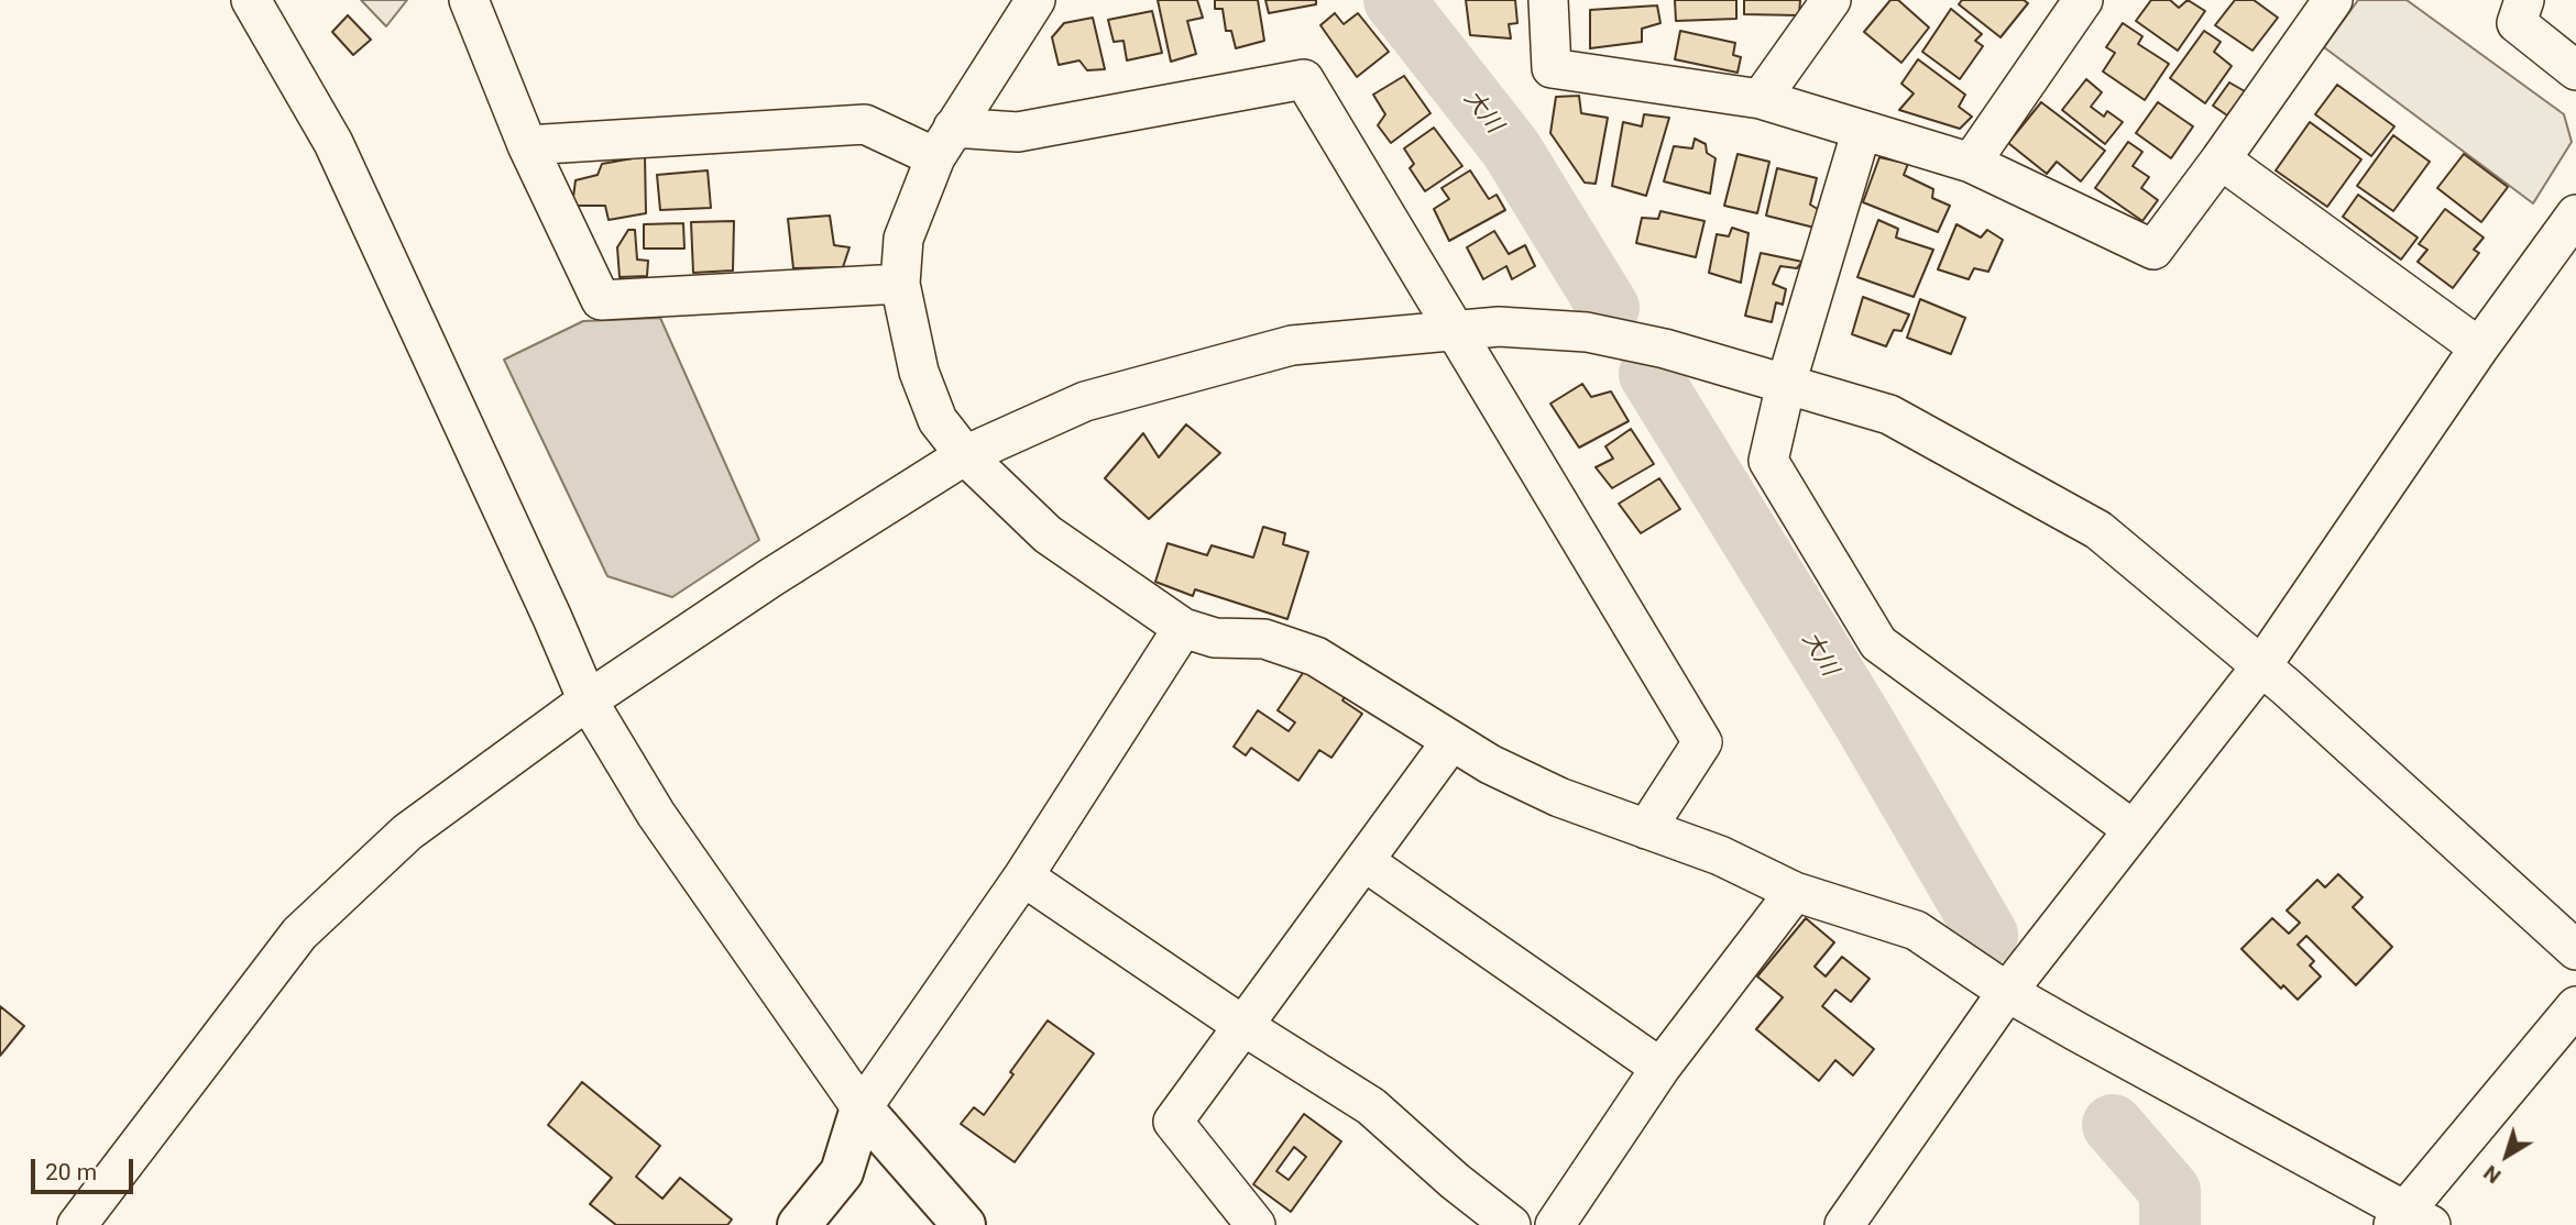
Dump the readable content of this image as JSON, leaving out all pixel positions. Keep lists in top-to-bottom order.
{
  "water": ["大川"],
  "scale_bar": "20 m",
  "north": "bottom left"
}
